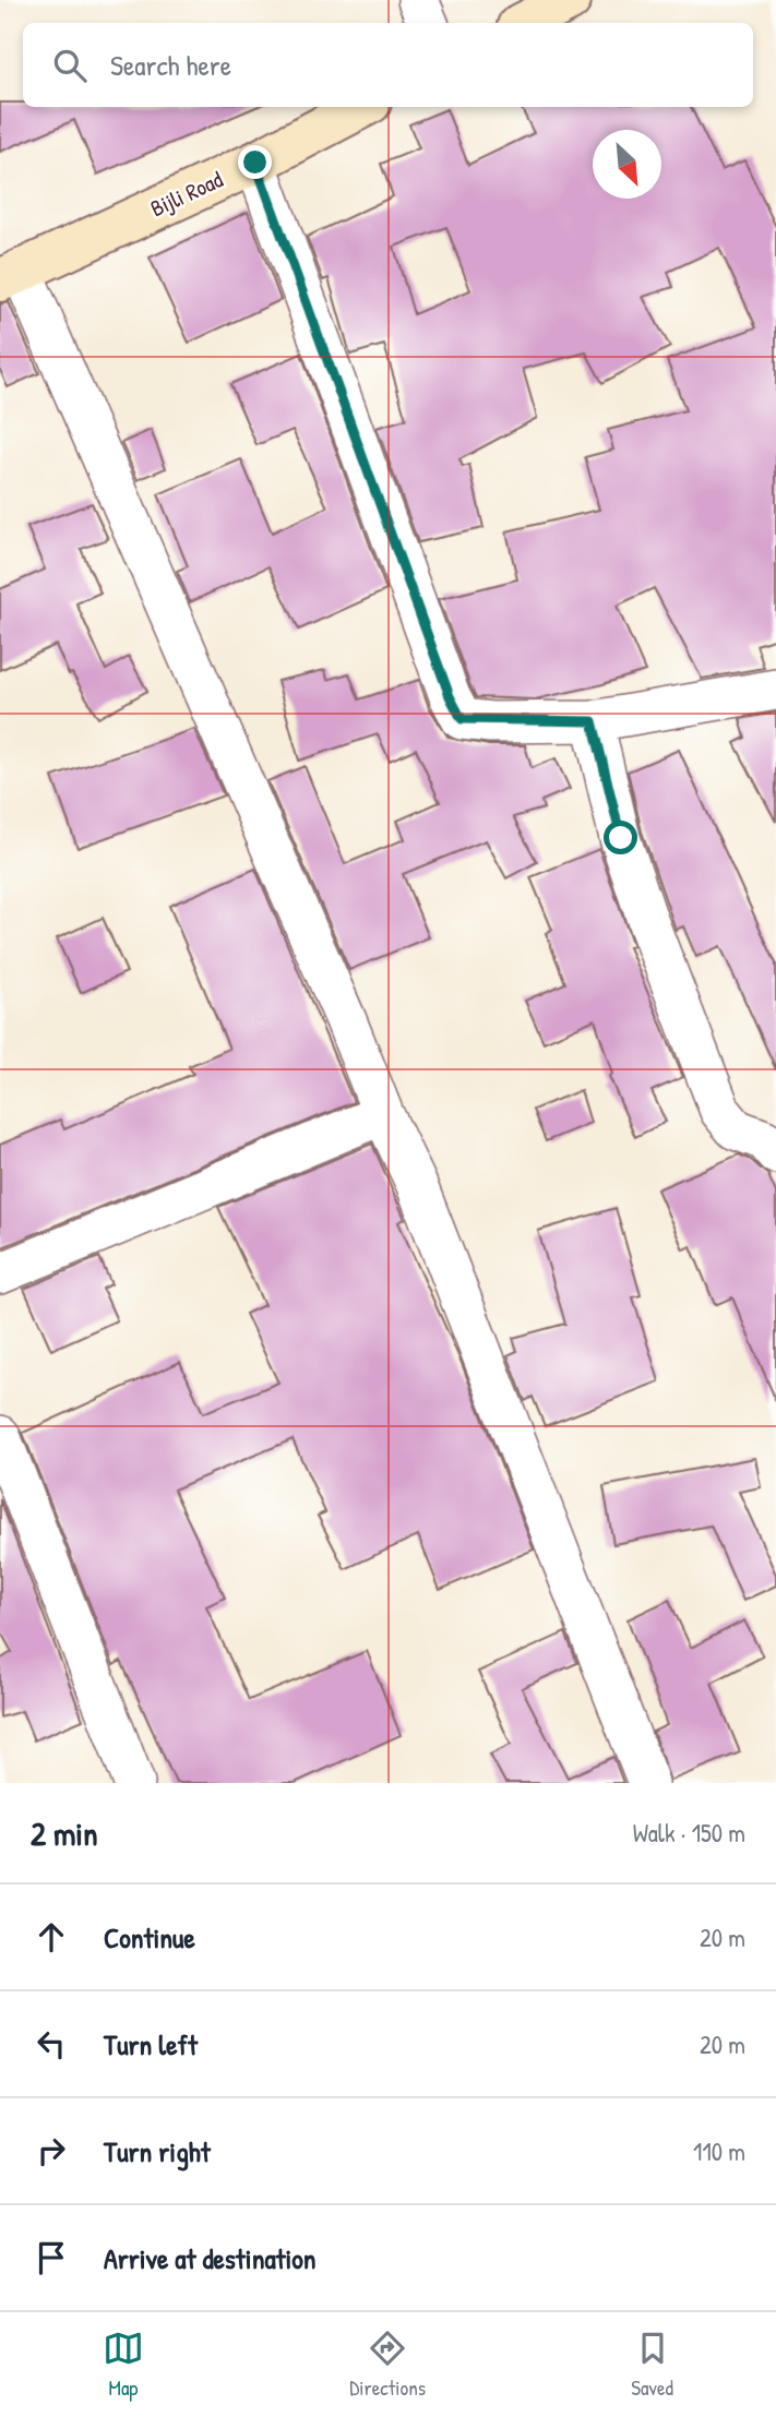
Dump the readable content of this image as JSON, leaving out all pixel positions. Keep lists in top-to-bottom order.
{
  "streets": {
    "street": ["Bijli Road"]
  },
  "north": "bottom right",
  "page": {
    "search": "Search here",
    "heading": ["2 min", "Walk · 150 m"],
    "list": [
      ["Continue", "20 m"],
      ["Turn left", "20 m"],
      ["Turn right", "110 m"],
      "Arrive at destination"
    ],
    "nav": ["Map", "Directions", "Saved"]
  }
}
